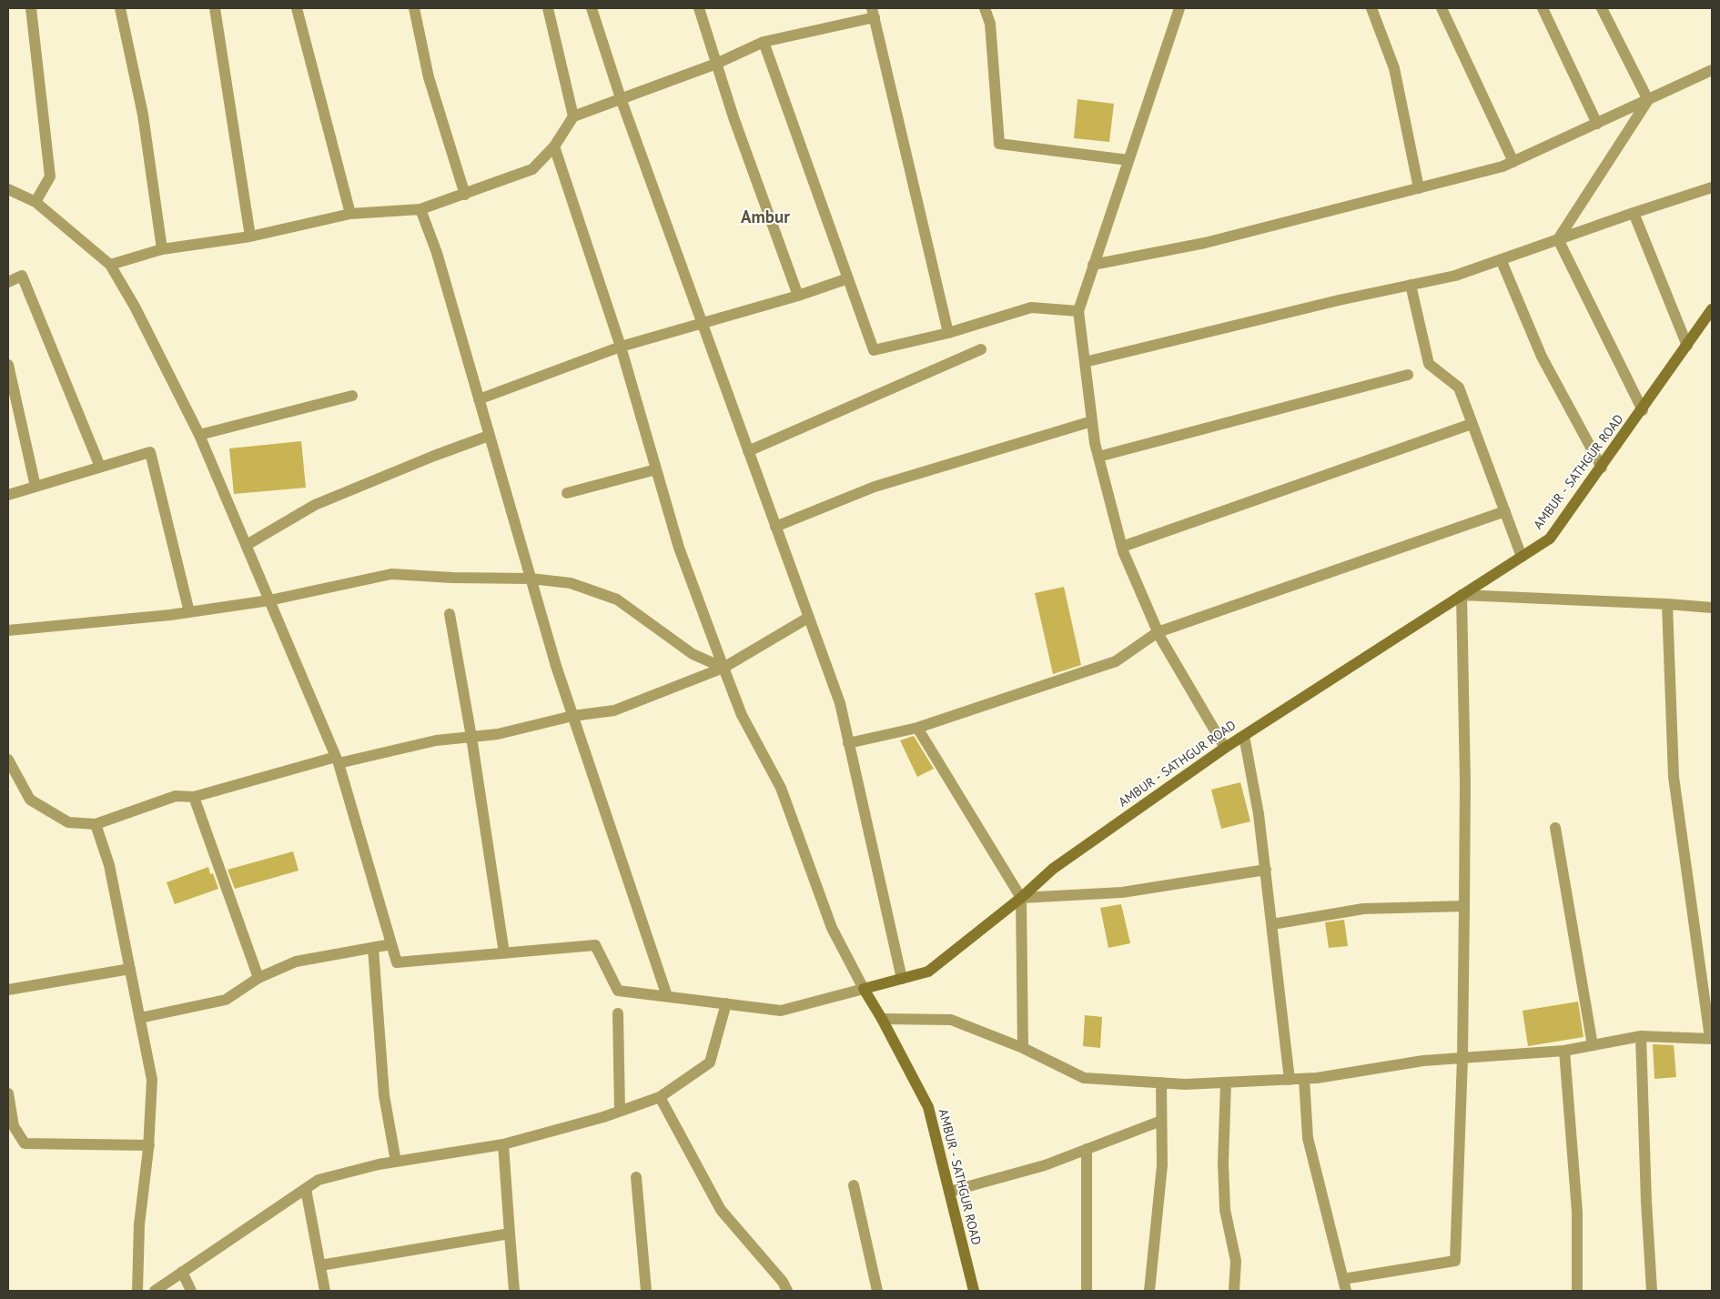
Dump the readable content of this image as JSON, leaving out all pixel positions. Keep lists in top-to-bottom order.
{
  "streets": {
    "main road": ["AMBUR - SATHGUR ROAD"]
  },
  "districts": ["Ambur"]
}
